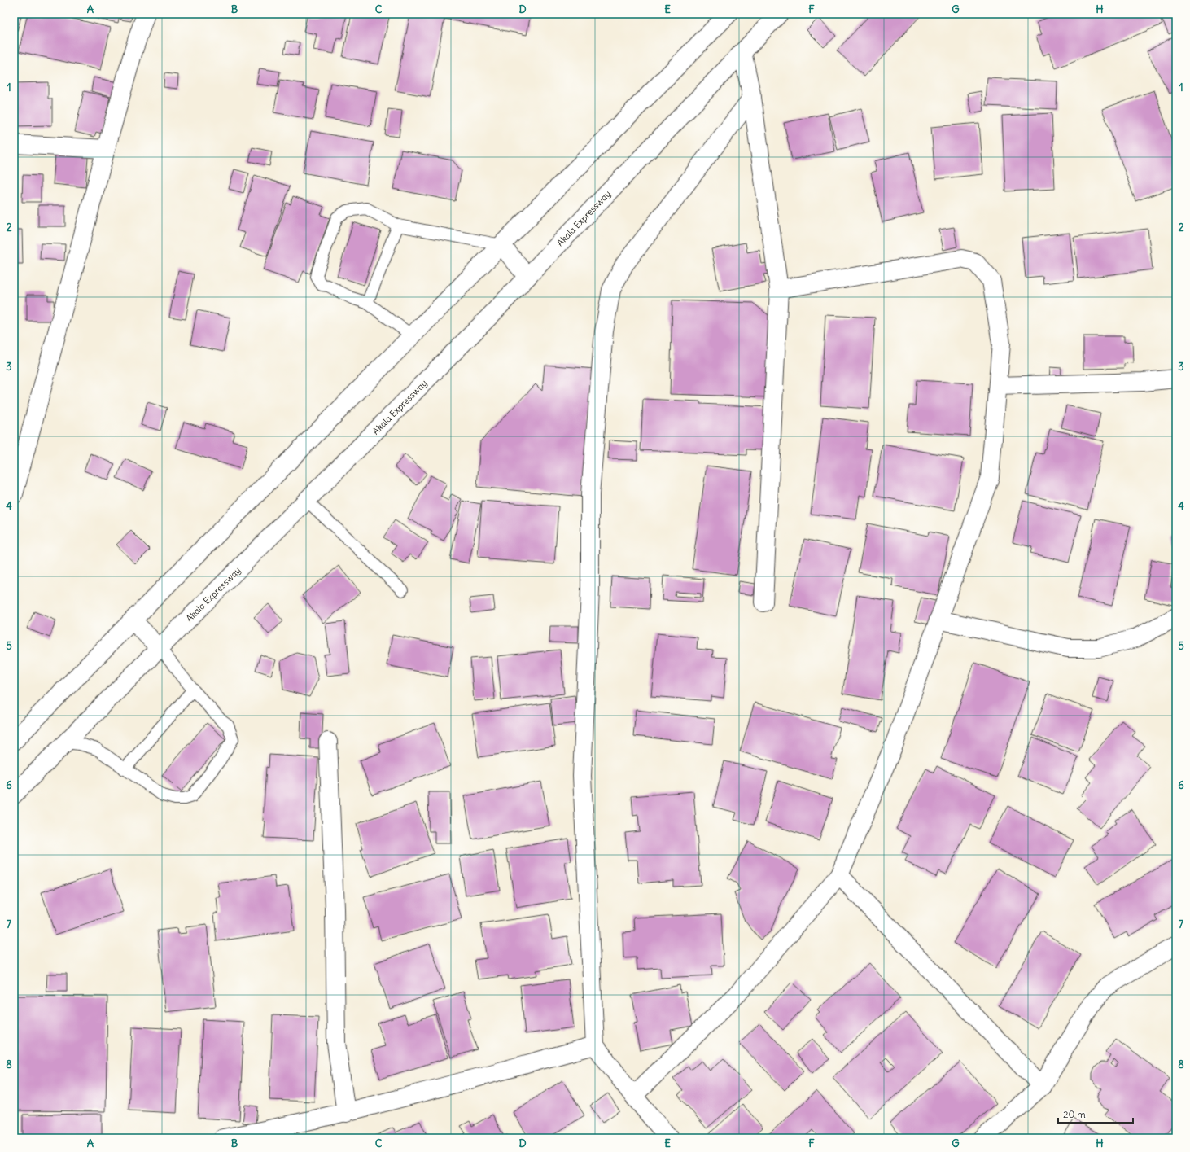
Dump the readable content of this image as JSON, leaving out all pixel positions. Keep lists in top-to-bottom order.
{
  "streets": {
    "street": ["Akala Expressway"]
  },
  "scale_bar": "20 m",
  "grid": {
    "columns": [
      "A",
      "B",
      "C",
      "D",
      "E",
      "F",
      "G",
      "H"
    ],
    "rows": [
      "1",
      "2",
      "3",
      "4",
      "5",
      "6",
      "7",
      "8"
    ]
  }
}
